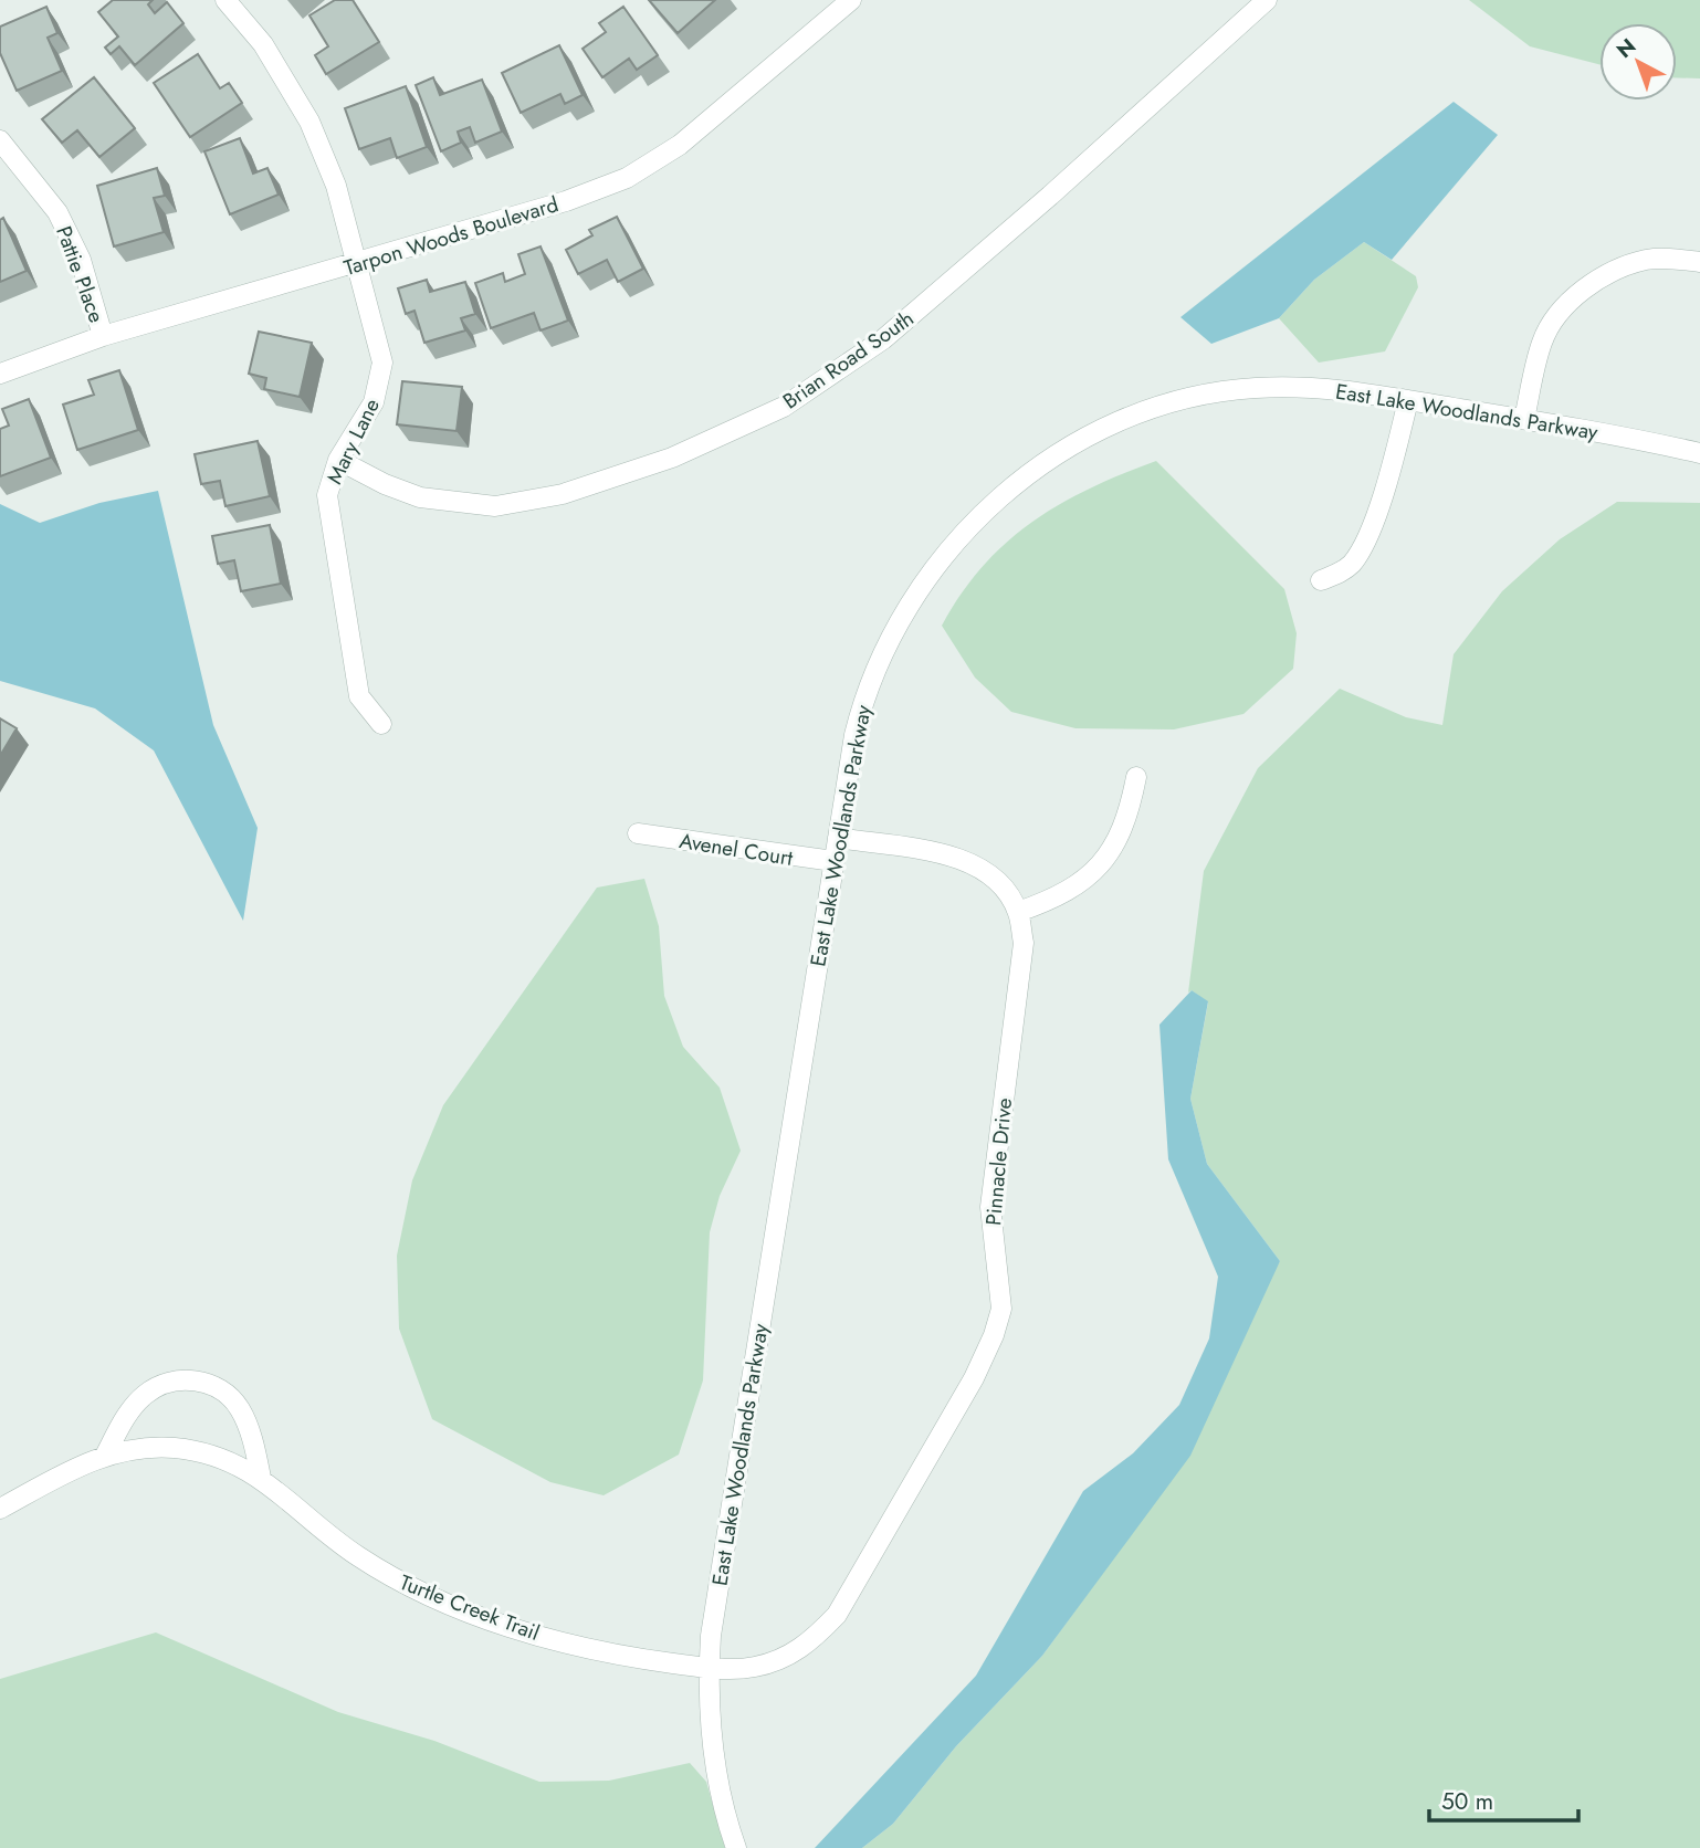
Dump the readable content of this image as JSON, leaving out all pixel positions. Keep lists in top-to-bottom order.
{
  "streets": {
    "street": [
      "Tarpon Woods Boulevard",
      "Pattie Place",
      "Brian Road South",
      "East Lake Woodlands Parkway",
      "Mary Lane",
      "Avenel Court",
      "Pinnacle Drive",
      "Turtle Creek Trail"
    ]
  },
  "crossings": [
    ["Tarpon Woods Boulevard", "Pattie Place"],
    ["Tarpon Woods Boulevard", "Mary Lane"],
    ["Brian Road South", "Mary Lane"],
    ["East Lake Woodlands Parkway", "Avenel Court"],
    ["East Lake Woodlands Parkway", "Pinnacle Drive"],
    ["East Lake Woodlands Parkway", "Turtle Creek Trail"],
    ["Pinnacle Drive", "Turtle Creek Trail"]
  ],
  "scale_bar": "50 m",
  "north": "top left"
}
